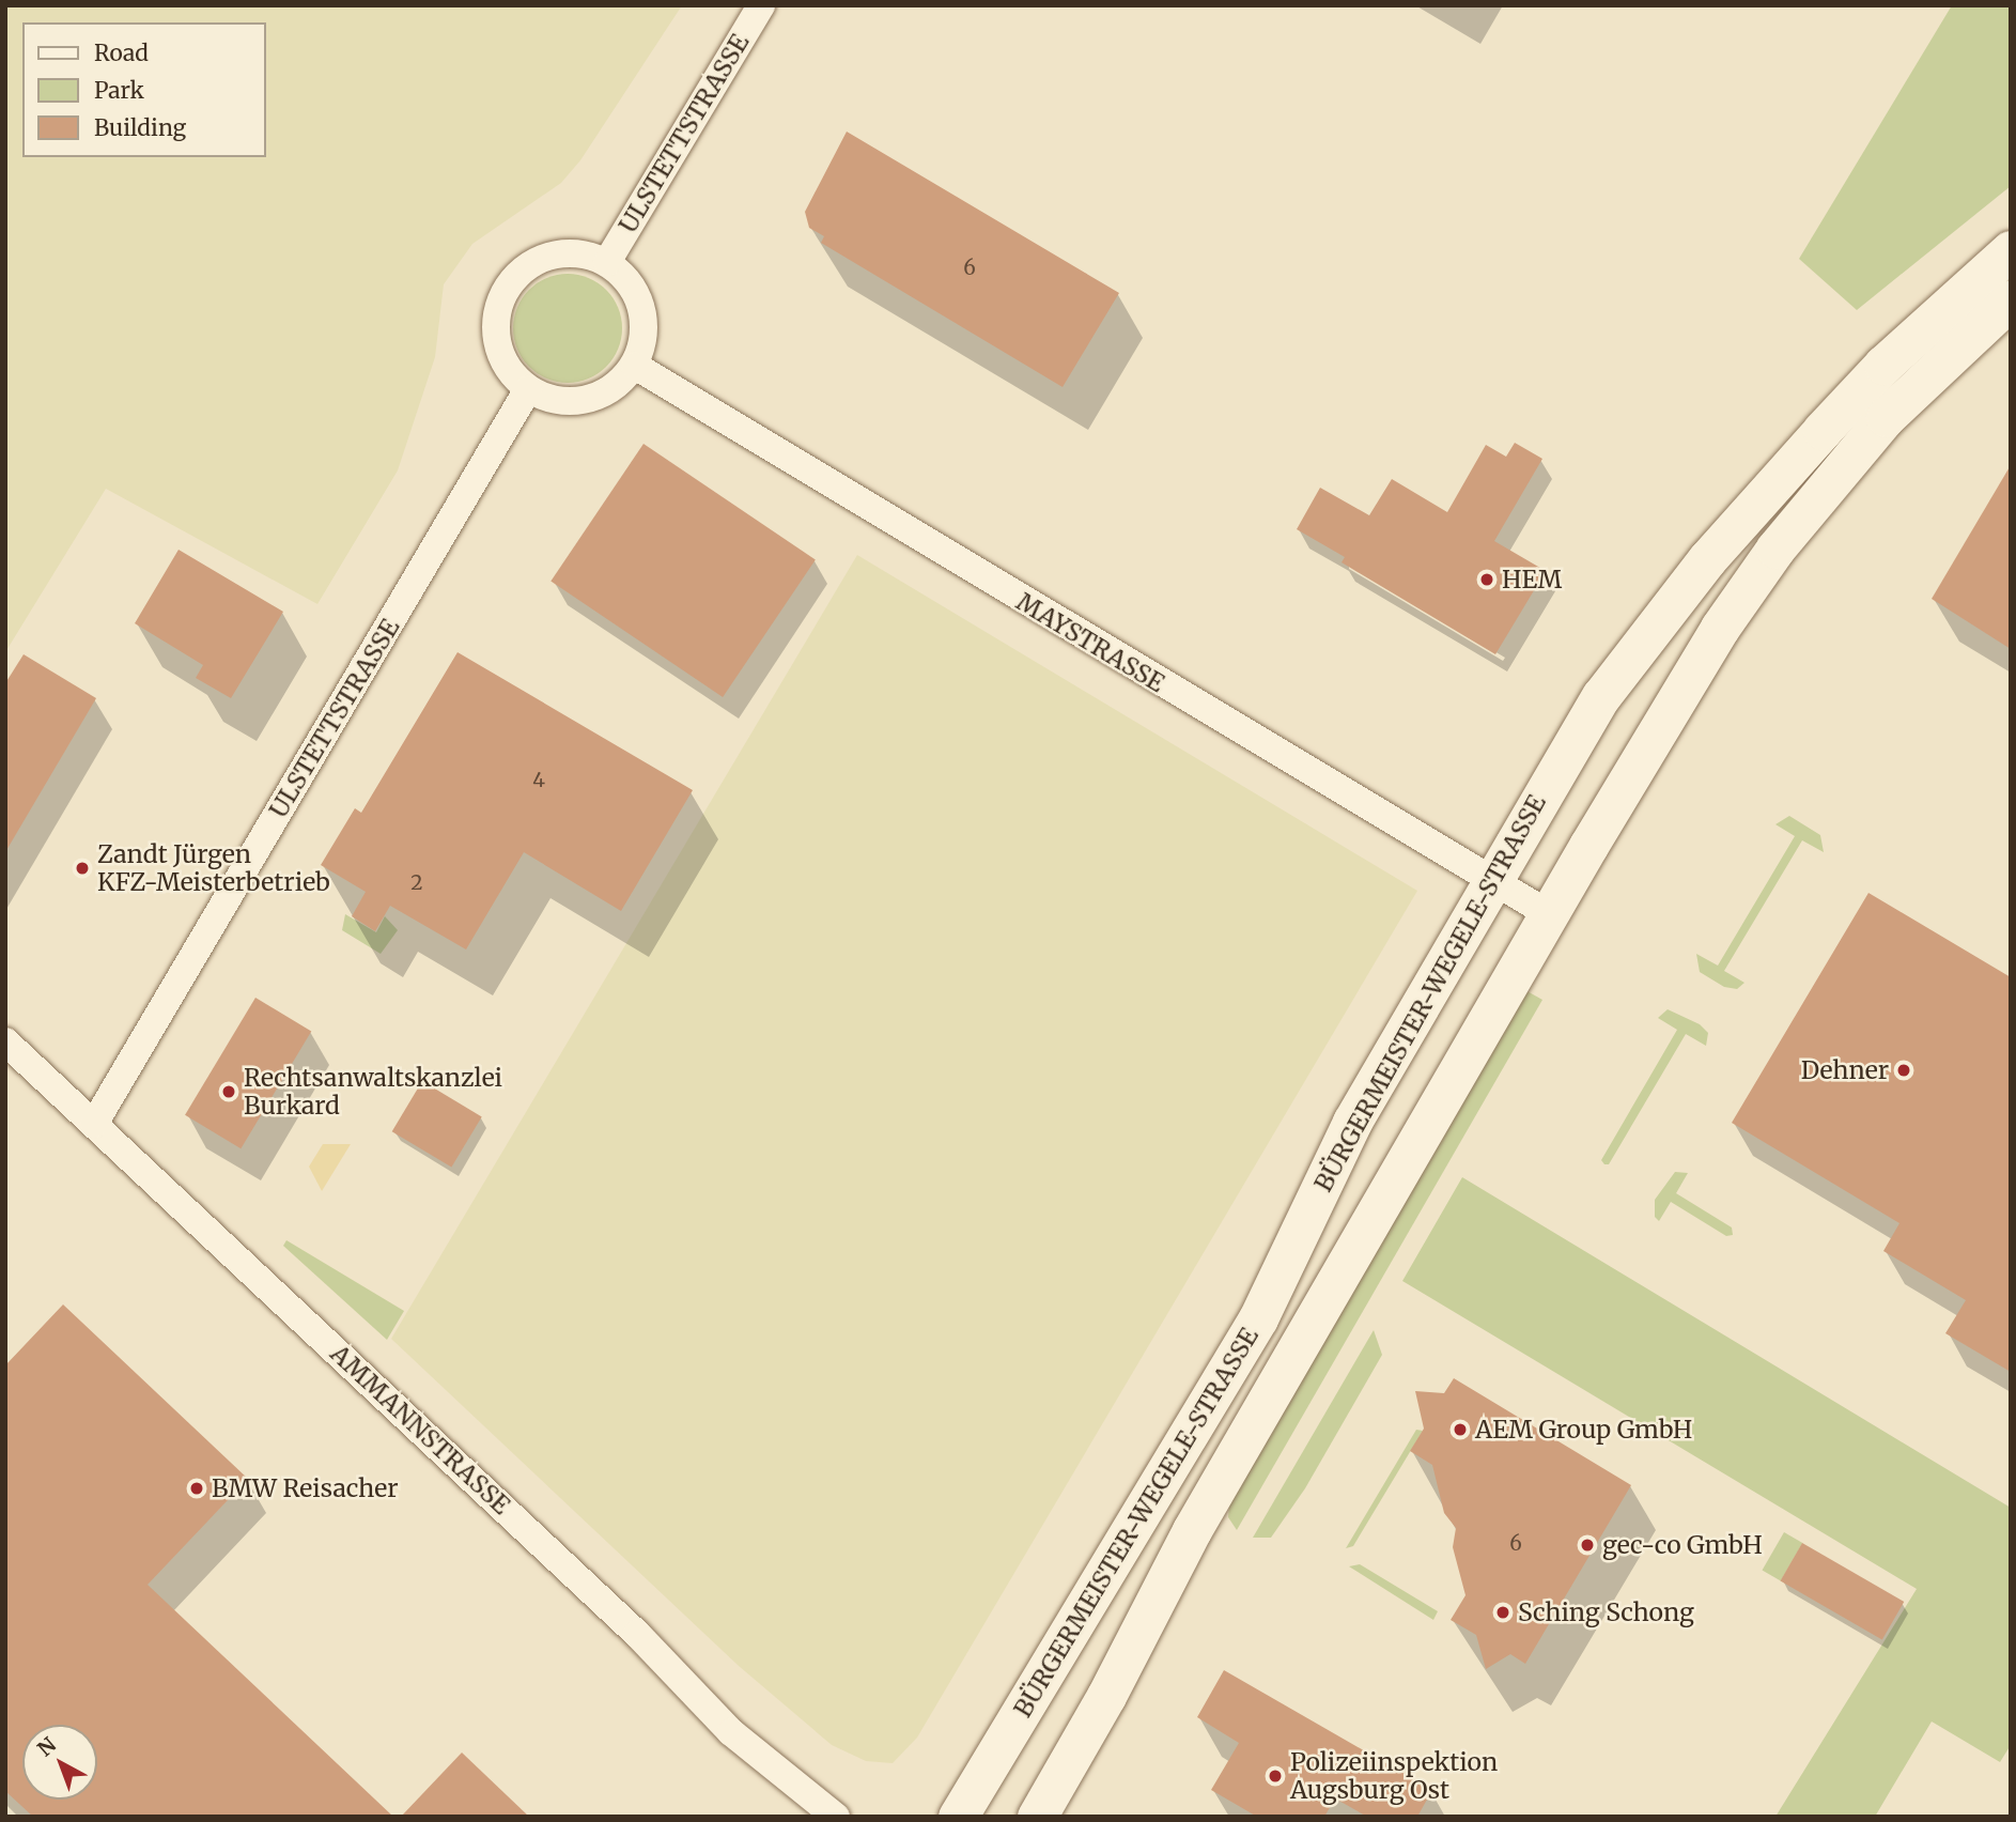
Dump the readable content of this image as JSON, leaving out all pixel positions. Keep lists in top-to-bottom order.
{
  "streets": {
    "main road": ["BÜRGERMEISTER-WEGELE-STRASSE"],
    "street": ["ULSTETTSTRASSE", "MAYSTRASSE", "AMMANNSTRASSE"]
  },
  "crossings": [
    ["ULSTETTSTRASSE", "MAYSTRASSE"],
    ["ULSTETTSTRASSE", "AMMANNSTRASSE"],
    ["MAYSTRASSE", "BÜRGERMEISTER-WEGELE-STRASSE"]
  ],
  "places": [
    "HEM",
    "Zandt Jürgen KFZ-Meisterbetrieb",
    "Dehner",
    "Rechtsanwaltskanzlei Burkard",
    "AEM Group GmbH",
    "BMW Reisacher",
    "gec-co GmbH",
    "Sching Schong",
    "Polizeiinspektion Augsburg Ost"
  ],
  "house_numbers": [
    "6",
    "4",
    "2",
    "6"
  ],
  "legend": ["Road", "Park", "Building"],
  "north": "top left"
}
